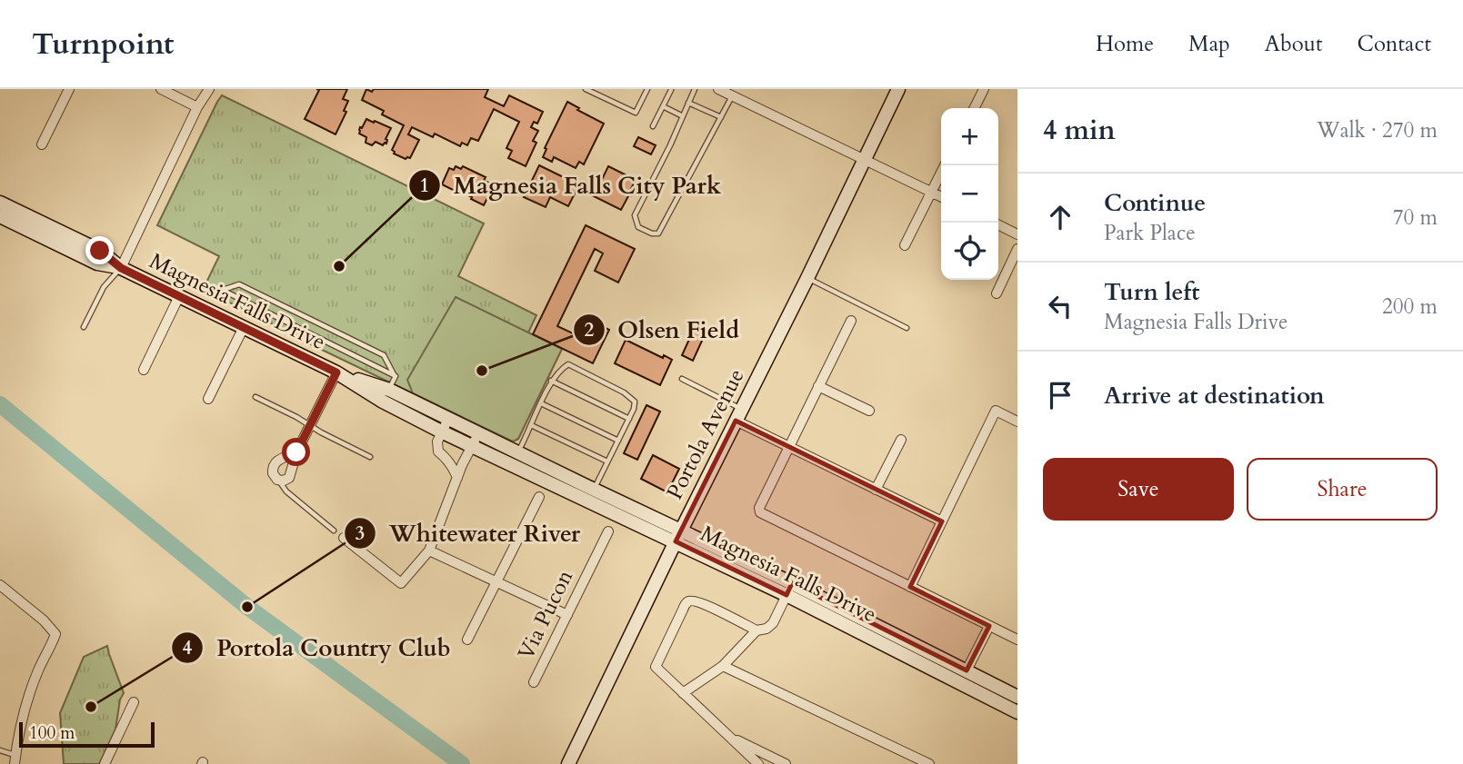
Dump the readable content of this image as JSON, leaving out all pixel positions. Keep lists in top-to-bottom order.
{
  "streets": {
    "street": ["Magnesia Falls Drive", "Portola Avenue", "Via Pucon"]
  },
  "crossings": [
    ["Magnesia Falls Drive", "Portola Avenue"]
  ],
  "places": [
    "Magnesia Falls City Park",
    "Olsen Field",
    "Whitewater River",
    "Portola Country Club"
  ],
  "scale_bar": "100 m",
  "page": {
    "header": "Turnpoint",
    "nav": [
      "Home",
      "Map",
      "About",
      "Contact"
    ],
    "heading": ["4 min", "Walk · 270 m"],
    "map_buttons": ["+", "−"],
    "list": [
      ["Continue", "Park Place", "70 m"],
      ["Turn left", "Magnesia Falls Drive", "200 m"],
      "Arrive at destination"
    ],
    "buttons": ["Save", "Share"],
    "scale": "100 m"
  }
}
